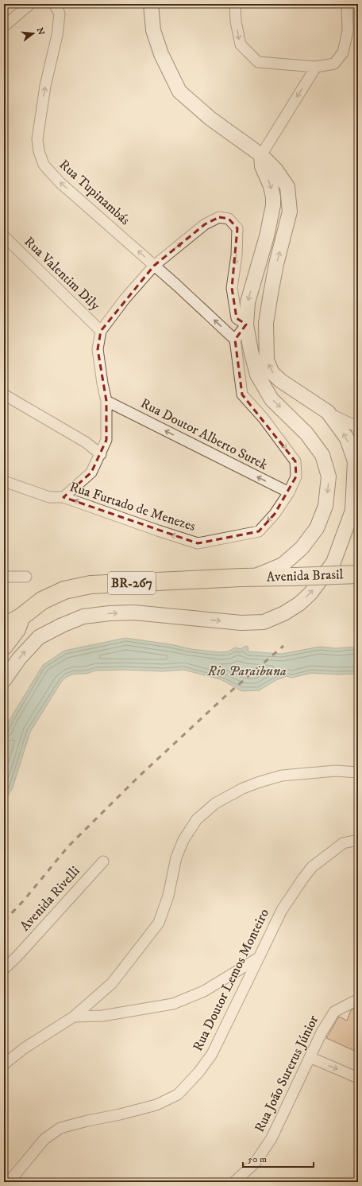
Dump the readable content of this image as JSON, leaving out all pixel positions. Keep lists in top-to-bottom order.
{
  "streets": {
    "highway": ["Avenida Brasil", "BR-267"],
    "street": [
      "Rua Tupinambás",
      "Rua Valentim Dily",
      "Rua Doutor Alberto Surek",
      "Rua Furtado de Menezes",
      "Avenida Rivelli",
      "Rua Doutor Lemos Monteiro",
      "Rua João Surerus Júnior"
    ]
  },
  "crossings": [
    ["Rua Tupinambás", "Rua Furtado de Menezes"],
    ["Rua Doutor Alberto Surek", "Rua Furtado de Menezes"],
    ["Avenida Brasil", "BR-267"]
  ],
  "one_way": ["Rua Tupinambás", "Rua Doutor Alberto Surek"],
  "water": ["Rio Paraibuna"],
  "scale_bar": "50 m",
  "north": "right"
}
